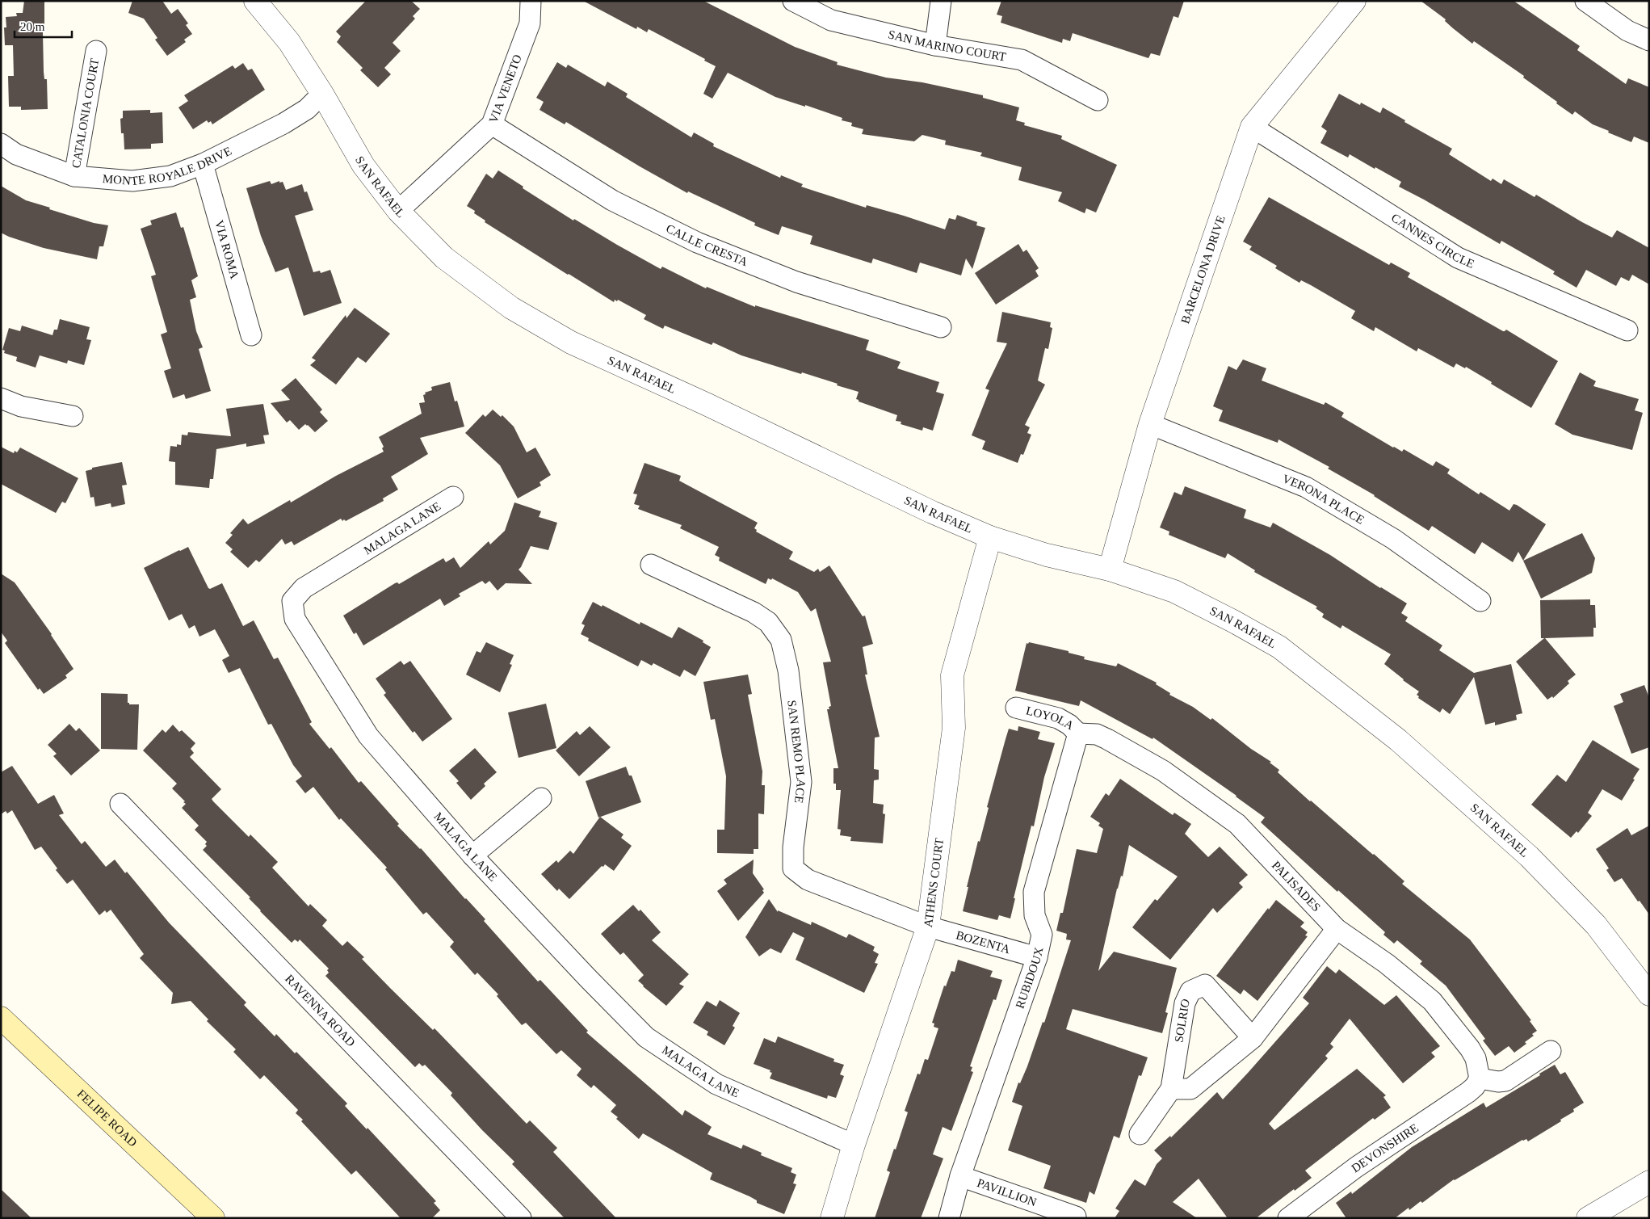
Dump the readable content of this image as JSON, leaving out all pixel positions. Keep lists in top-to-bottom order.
{
  "streets": {
    "main road": ["FELIPE ROAD"],
    "street": [
      "SAN MARINO COURT",
      "VIA VENETO",
      "CATALONIA COURT",
      "MONTE ROYALE DRIVE",
      "SAN RAFAEL",
      "CANNES CIRCLE",
      "CALLE CRESTA",
      "VIA ROMA",
      "BARCELONA DRIVE",
      "VERONA PLACE",
      "MALAGA LANE",
      "LOYOLA",
      "SAN REMO PLACE",
      "ATHENS COURT",
      "PALISADES",
      "BOZENTA",
      "RUBIDOUX",
      "RAVENNA ROAD",
      "SOLRIO",
      "DEVONSHIRE",
      "PAVILLION"
    ]
  },
  "crossings": [
    ["VIA VENETO", "SAN RAFAEL"],
    ["VIA VENETO", "CALLE CRESTA"],
    ["CATALONIA COURT", "MONTE ROYALE DRIVE"],
    ["MONTE ROYALE DRIVE", "SAN RAFAEL"],
    ["MONTE ROYALE DRIVE", "VIA ROMA"],
    ["SAN RAFAEL", "BARCELONA DRIVE"],
    ["SAN RAFAEL", "ATHENS COURT"],
    ["CANNES CIRCLE", "BARCELONA DRIVE"],
    ["BARCELONA DRIVE", "VERONA PLACE"],
    ["MALAGA LANE", "ATHENS COURT"],
    ["LOYOLA", "PALISADES"],
    ["LOYOLA", "RUBIDOUX"],
    ["SAN REMO PLACE", "ATHENS COURT"],
    ["SAN REMO PLACE", "BOZENTA"],
    ["ATHENS COURT", "BOZENTA"],
    ["PALISADES", "RUBIDOUX"],
    ["PALISADES", "DEVONSHIRE"],
    ["BOZENTA", "RUBIDOUX"],
    ["RUBIDOUX", "PAVILLION"]
  ],
  "scale_bar": "20 m"
}
